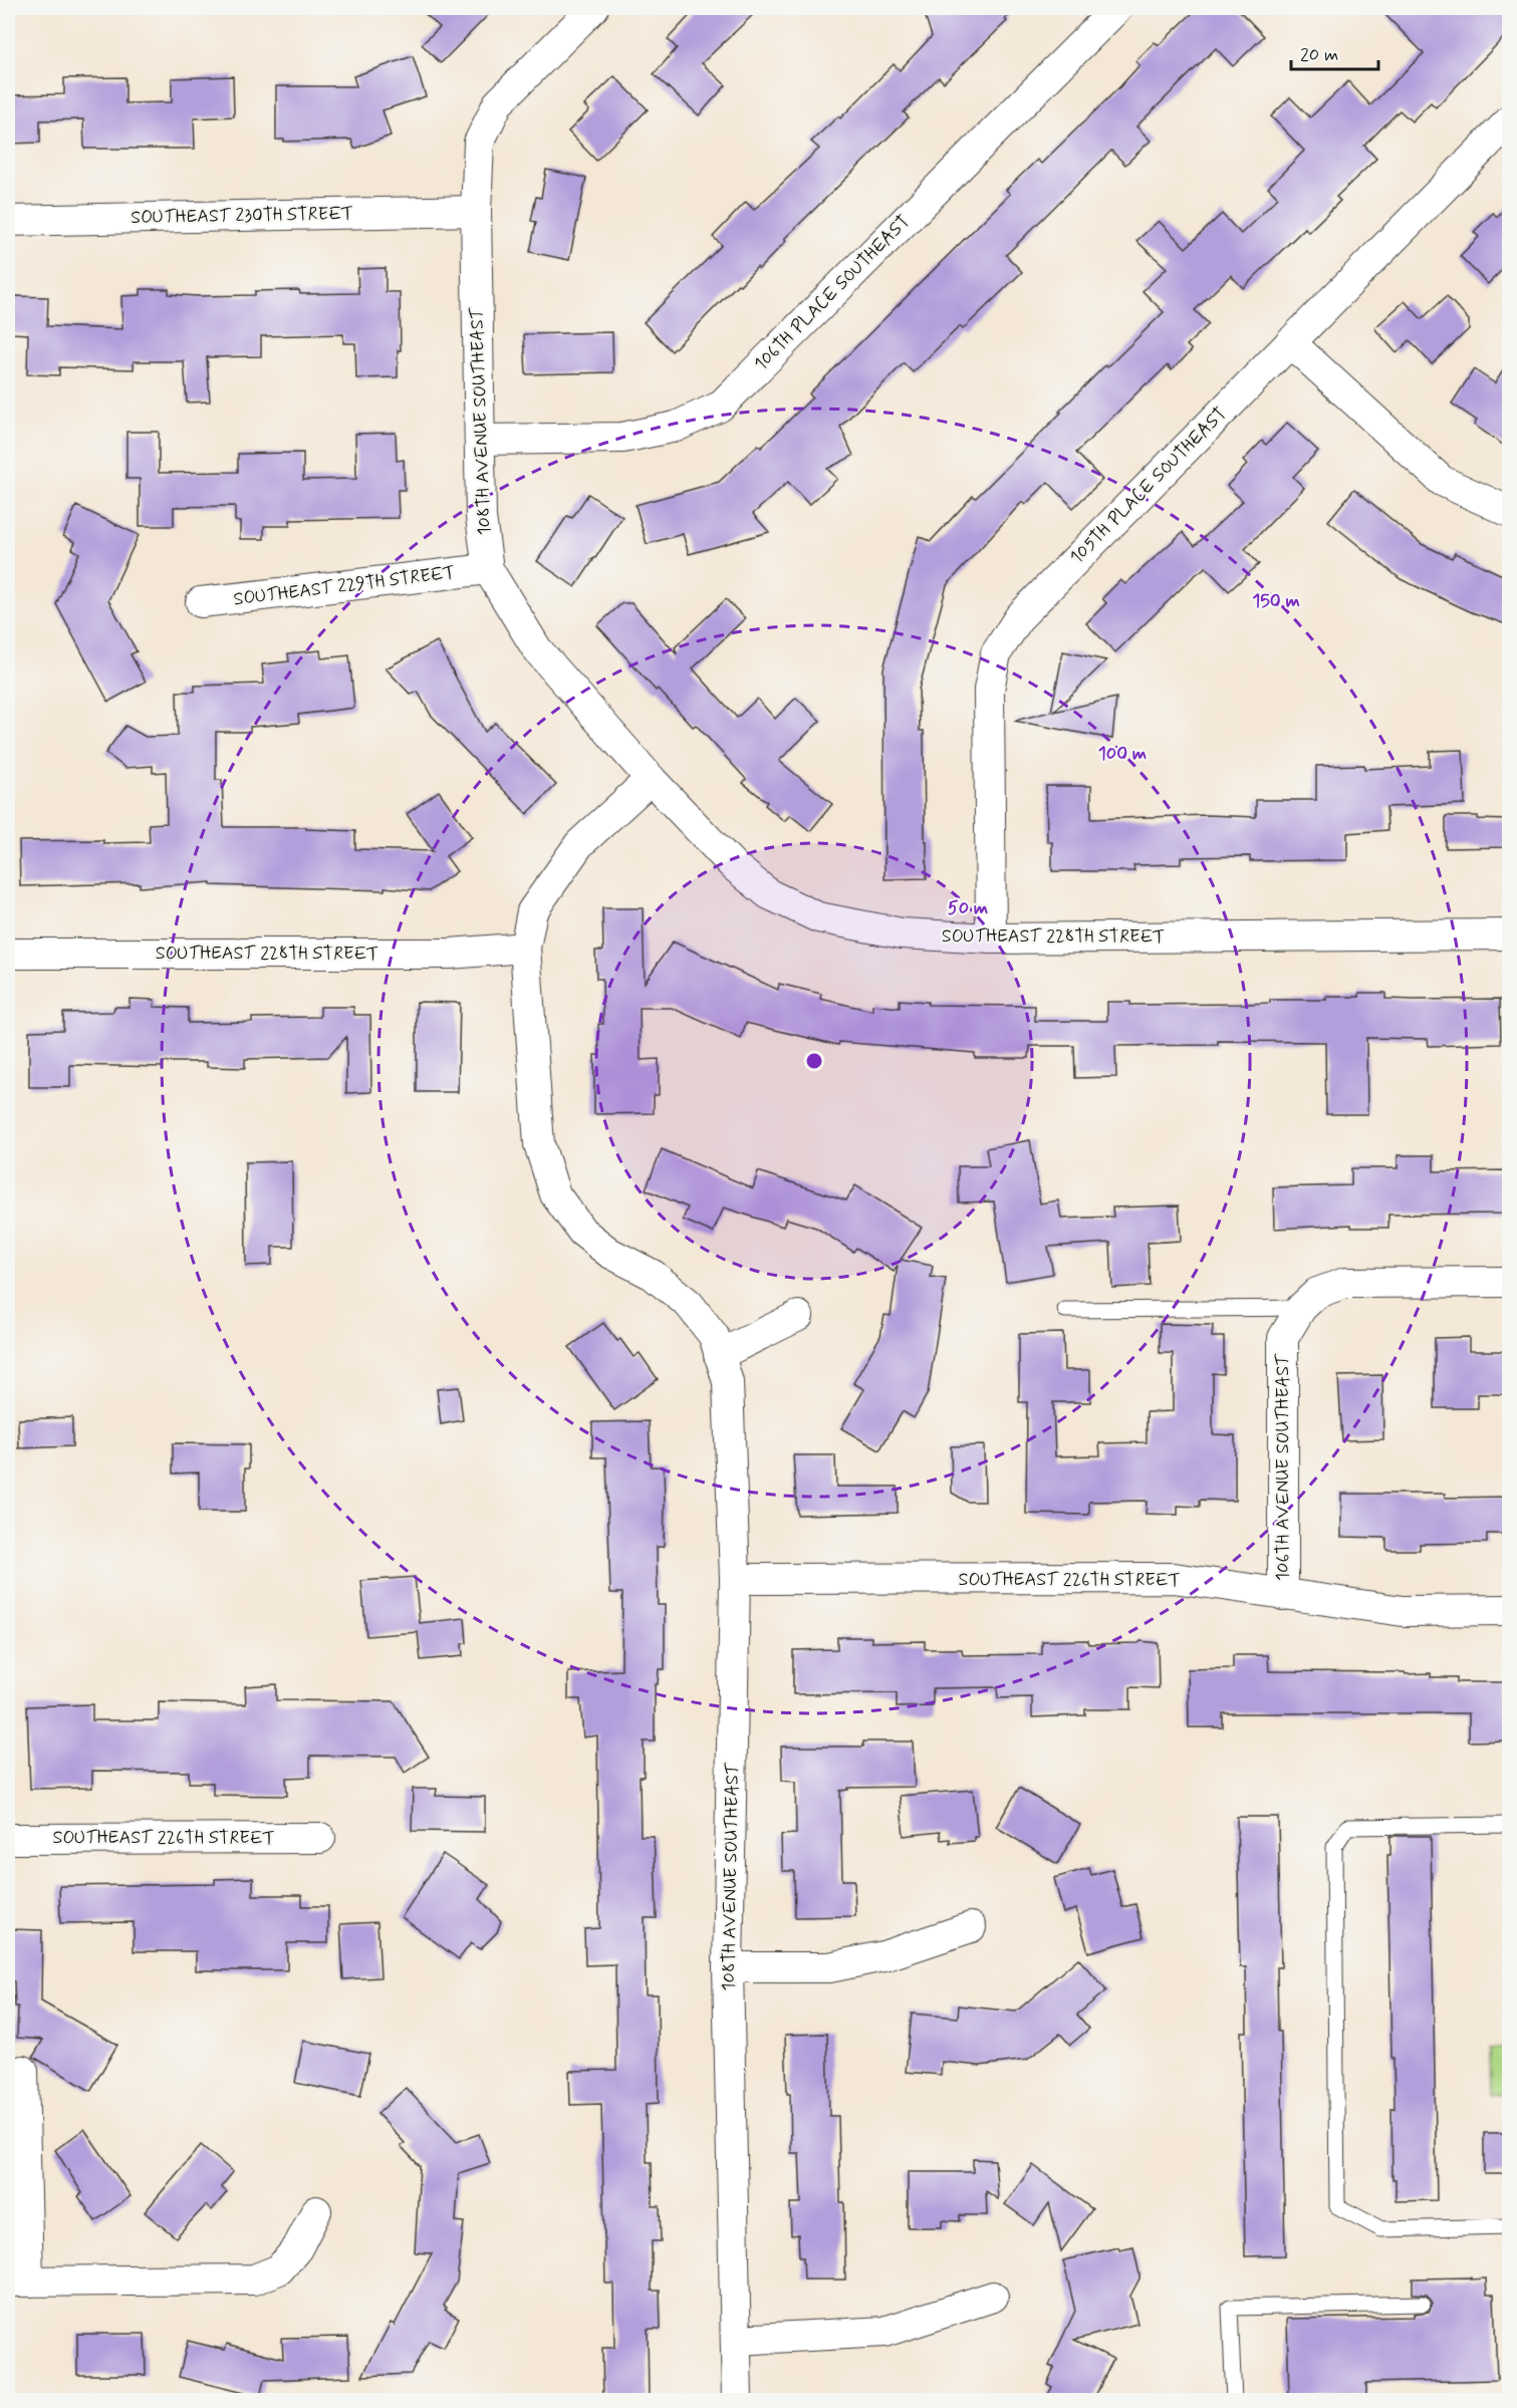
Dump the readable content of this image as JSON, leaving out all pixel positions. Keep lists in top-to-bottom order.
{
  "streets": {
    "street": [
      "SOUTHEAST 230TH STREET",
      "106TH PLACE SOUTHEAST",
      "108TH AVENUE SOUTHEAST",
      "105TH PLACE SOUTHEAST",
      "SOUTHEAST 229TH STREET",
      "SOUTHEAST 228TH STREET",
      "106TH AVENUE SOUTHEAST",
      "SOUTHEAST 226TH STREET"
    ]
  },
  "crossings": [
    ["SOUTHEAST 230TH STREET", "108TH AVENUE SOUTHEAST"],
    ["106TH PLACE SOUTHEAST", "108TH AVENUE SOUTHEAST"],
    ["108TH AVENUE SOUTHEAST", "SOUTHEAST 229TH STREET"],
    ["108TH AVENUE SOUTHEAST", "SOUTHEAST 228TH STREET"],
    ["108TH AVENUE SOUTHEAST", "SOUTHEAST 226TH STREET"],
    ["105TH PLACE SOUTHEAST", "SOUTHEAST 228TH STREET"],
    ["106TH AVENUE SOUTHEAST", "SOUTHEAST 226TH STREET"]
  ],
  "scale_bar": "20 m",
  "rings": ["150 m", "100 m", "50 m"]
}
